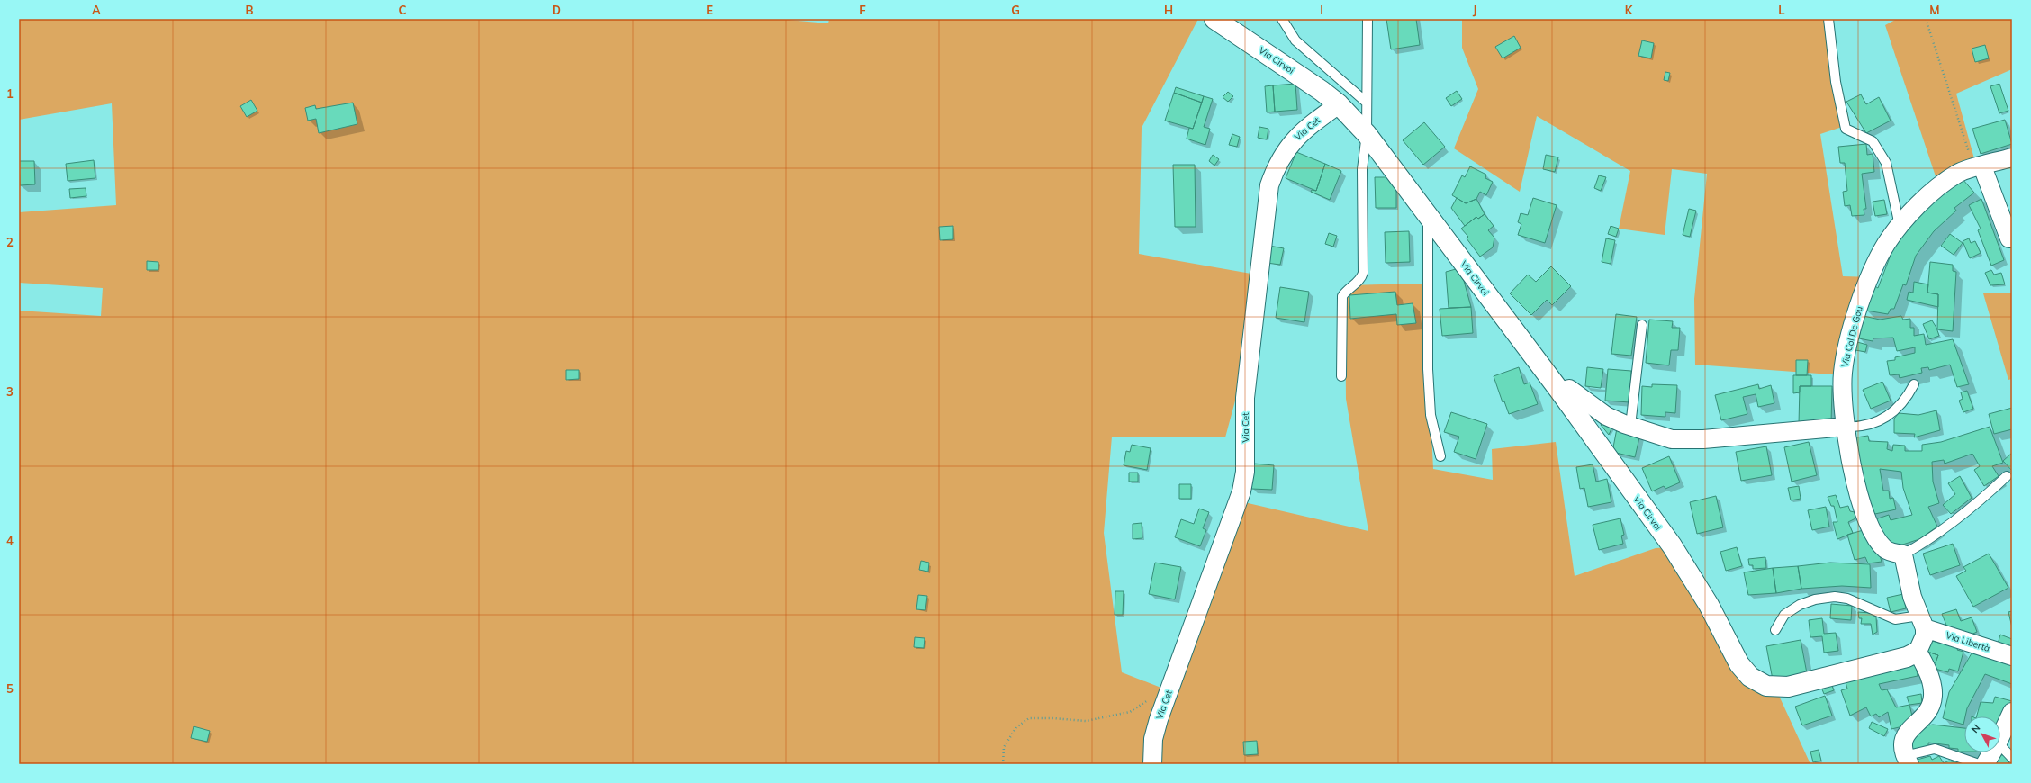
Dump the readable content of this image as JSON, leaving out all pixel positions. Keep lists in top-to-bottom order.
{
  "streets": {
    "street": [
      "Via Cirvoi",
      "Via Cet",
      "Via Col De Gou",
      "Via Libertà"
    ]
  },
  "crossings": [
    ["Via Cirvoi", "Via Cet"]
  ],
  "north": "top left",
  "grid": {
    "columns": [
      "A",
      "B",
      "C",
      "D",
      "E",
      "F",
      "G",
      "H",
      "I",
      "J",
      "K",
      "L",
      "M"
    ],
    "rows": [
      "1",
      "2",
      "3",
      "4",
      "5"
    ]
  }
}
